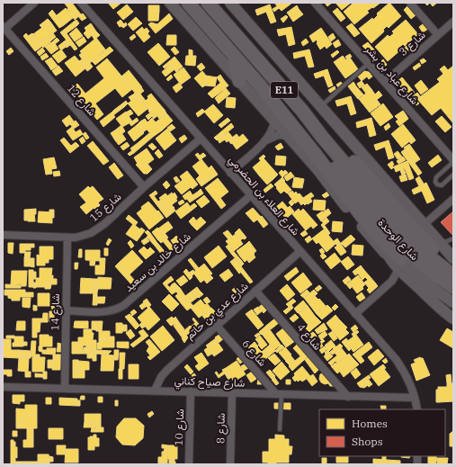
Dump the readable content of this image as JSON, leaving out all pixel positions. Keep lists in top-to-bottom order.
{
  "streets": {
    "highway": ["E11", "شارع الوحدة"],
    "street": [
      "شارع 3",
      "شارع عباد بن بشر",
      "شارع 12",
      "شارع العلاء بن الحضرمي",
      "شارع 15",
      "شارع خالد بن سعيد",
      "شارع عدي بن حاتم",
      "شارع 14",
      "شارع 4",
      "شارع 6",
      "شارع صياح كناني",
      "شارع 10",
      "شارع 8"
    ]
  },
  "crossings": [
    ["شارع 3", "شارع عباد بن بشر"],
    ["E11", "شارع الوحدة"],
    ["شارع 12", "شارع 15"],
    ["شارع العلاء بن الحضرمي", "شارع 15"],
    ["شارع العلاء بن الحضرمي", "شارع خالد بن سعيد"],
    ["شارع العلاء بن الحضرمي", "شارع عدي بن حاتم"],
    ["شارع العلاء بن الحضرمي", "شارع صياح كناني"],
    ["شارع 15", "شارع 14"],
    ["شارع خالد بن سعيد", "شارع 14"],
    ["شارع عدي بن حاتم", "شارع 4"],
    ["شارع عدي بن حاتم", "شارع 6"],
    ["شارع عدي بن حاتم", "شارع صياح كناني"],
    ["شارع 14", "شارع صياح كناني"],
    ["شارع 4", "شارع صياح كناني"],
    ["شارع 6", "شارع صياح كناني"],
    ["شارع صياح كناني", "شارع 10"],
    ["شارع صياح كناني", "شارع 8"]
  ],
  "legend": ["Homes", "Shops"]
}
